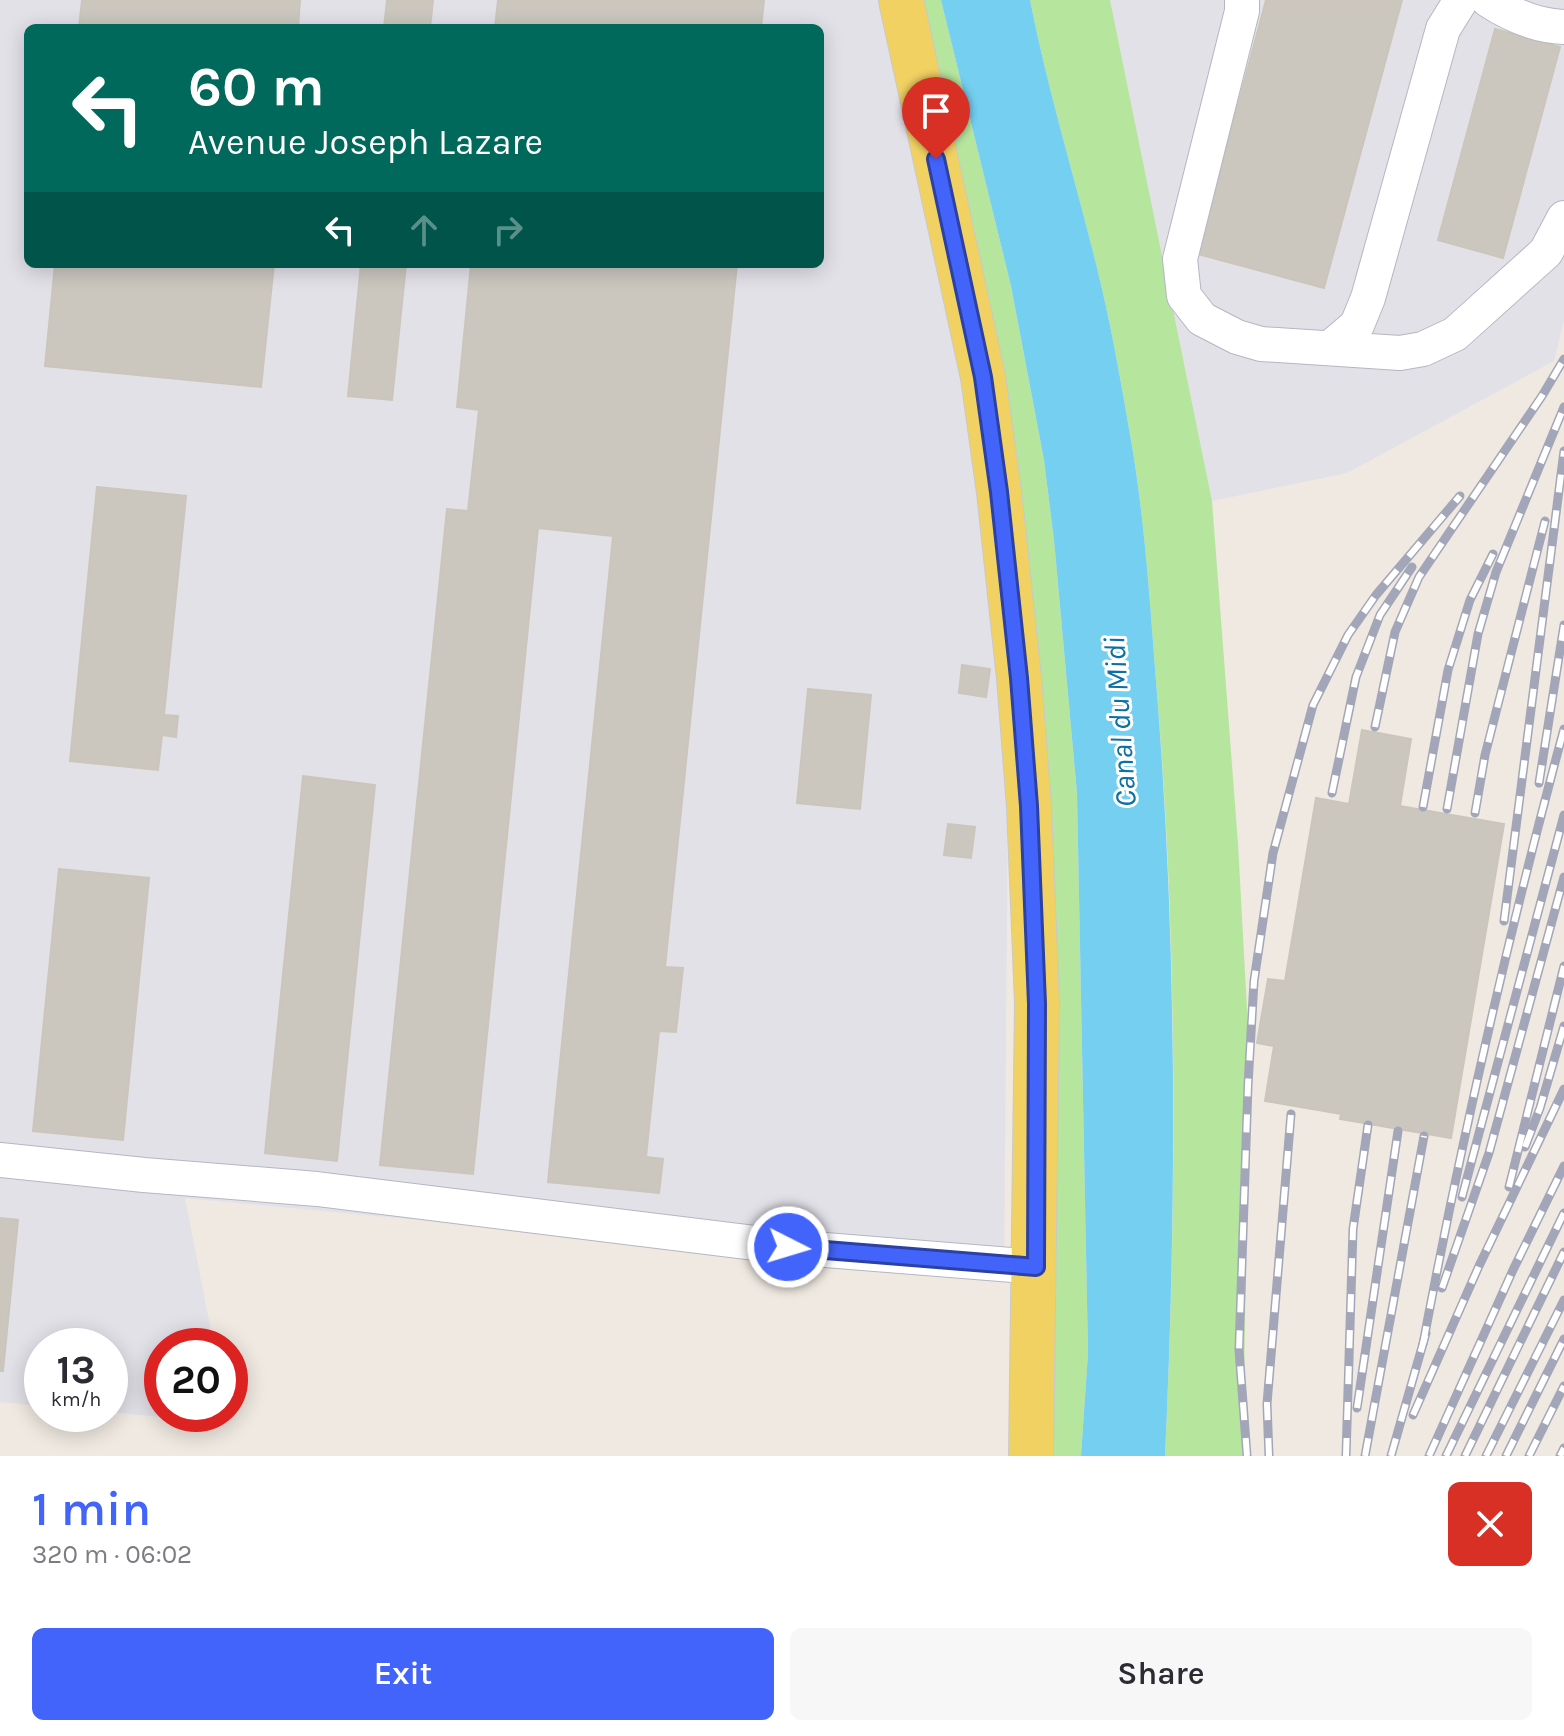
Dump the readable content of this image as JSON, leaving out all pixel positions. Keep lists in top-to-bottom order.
{
  "water": ["Canal du Midi"],
  "page": {
    "turn": ["60 m", "Avenue Joseph Lazare"],
    "speed": "13 km/h",
    "limit": "20",
    "heading": ["1 min", "320 m · 06:02"],
    "buttons": ["Exit", "Share"]
  }
}
